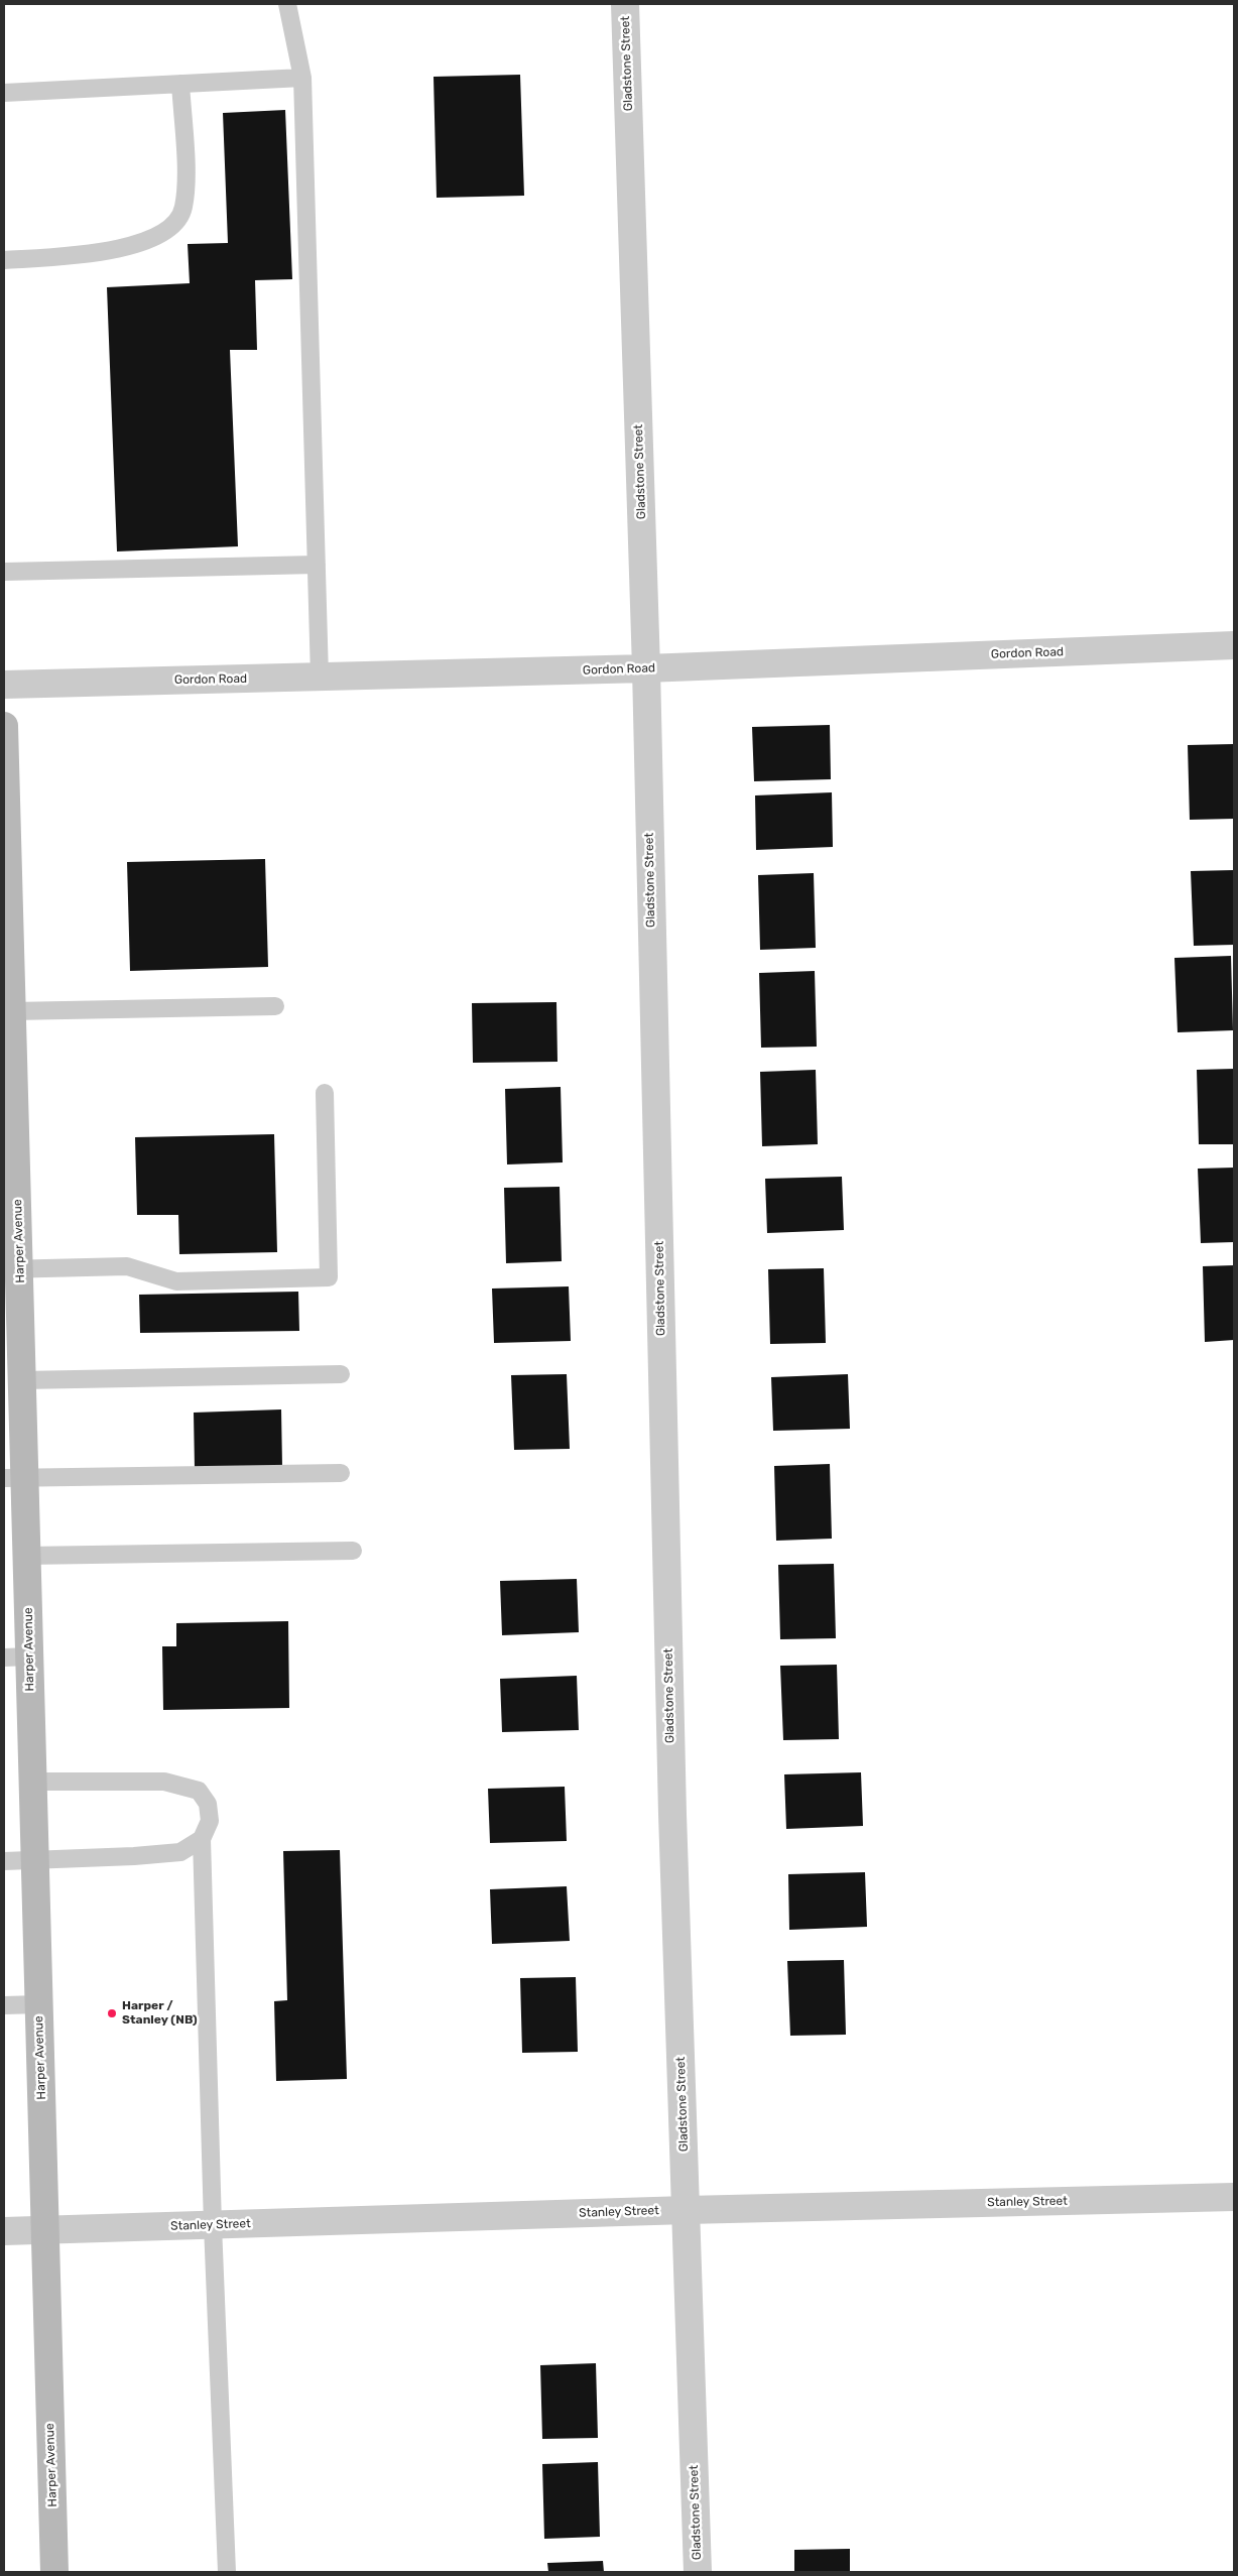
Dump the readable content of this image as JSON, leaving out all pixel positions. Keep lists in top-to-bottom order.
{
  "streets": {
    "main road": ["Harper Avenue"],
    "street": ["Gladstone Street", "Gordon Road", "Stanley Street"]
  },
  "crossings": [
    ["Gladstone Street", "Gordon Road"],
    ["Gladstone Street", "Stanley Street"],
    ["Harper Avenue", "Stanley Street"]
  ],
  "places": ["Harper / Stanley (NB)"]
}
